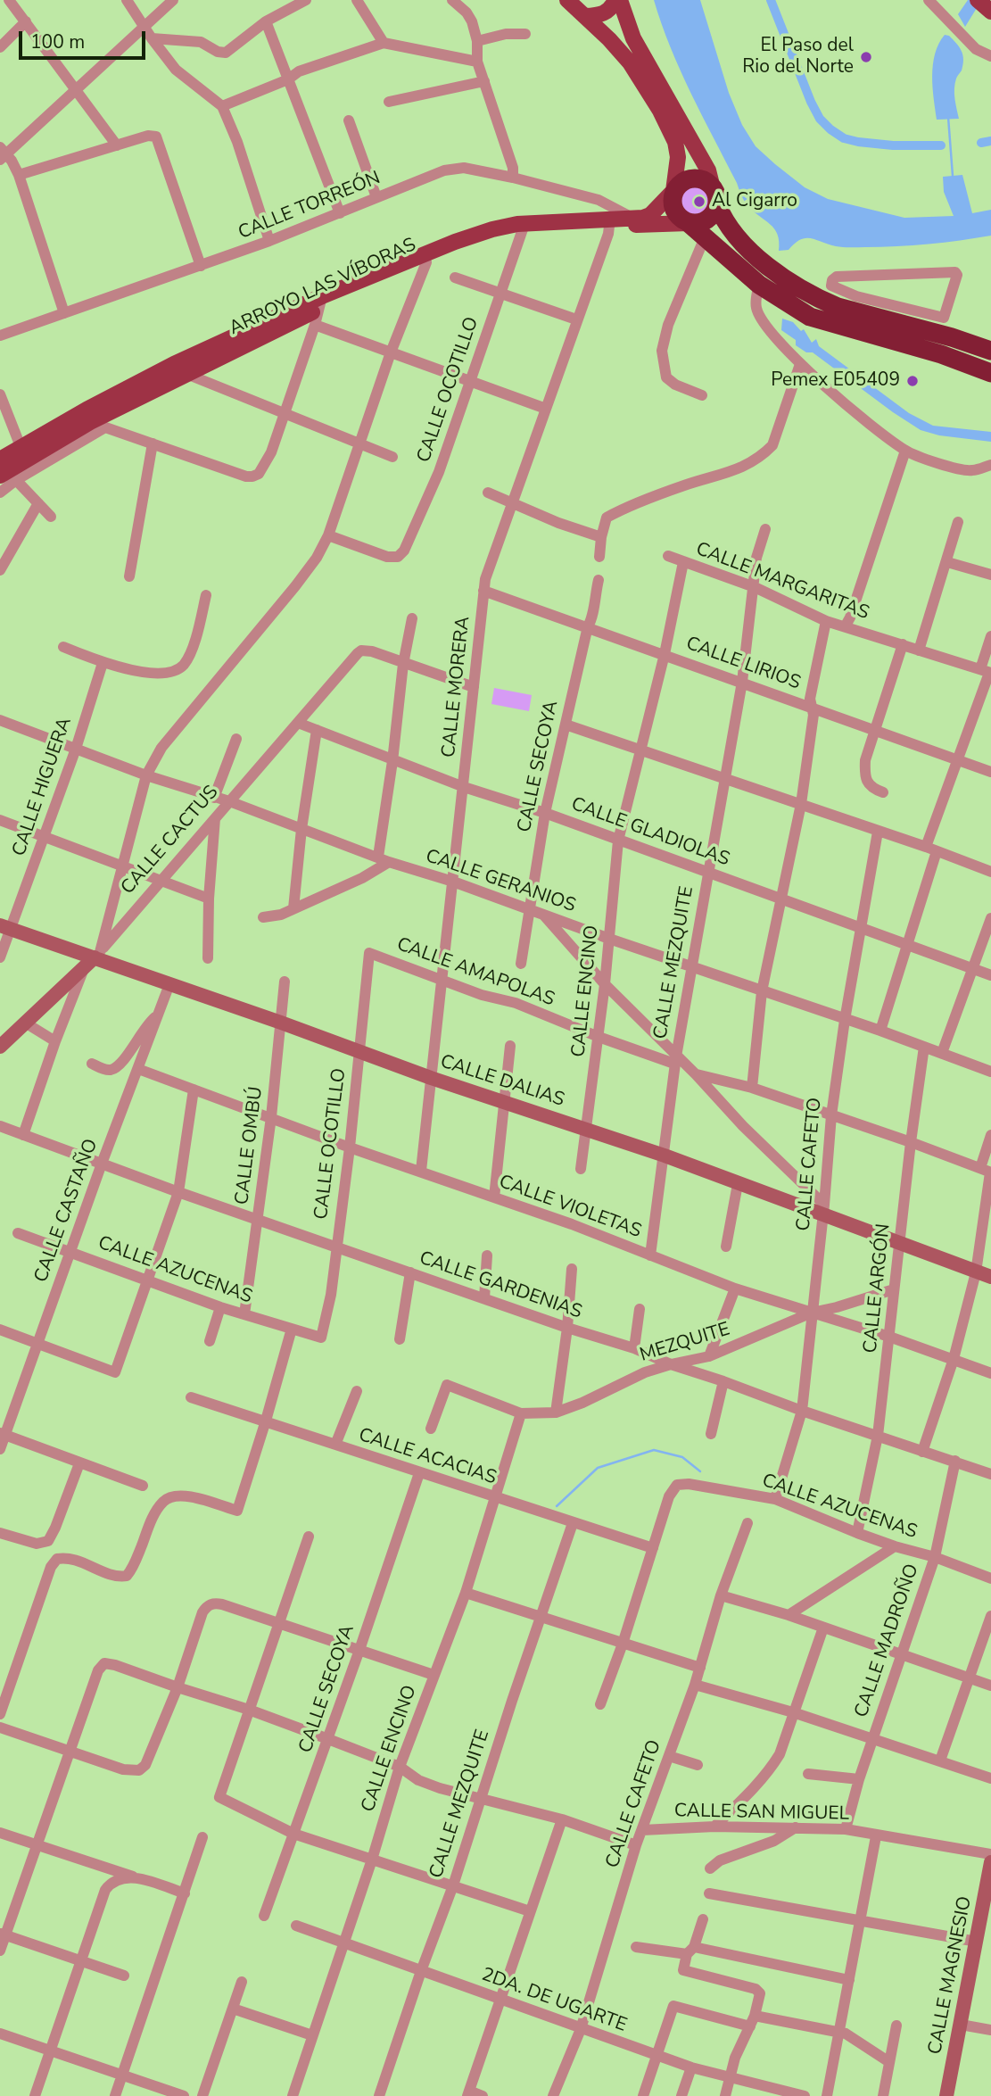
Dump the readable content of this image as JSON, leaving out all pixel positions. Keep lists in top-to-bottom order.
{
  "streets": {
    "main road": ["ARROYO LAS VÍBORAS"],
    "street": [
      "CALLE TORREÓN",
      "CALLE OCOTILLO",
      "CALLE MARGARITAS",
      "CALLE LIRIOS",
      "CALLE MORERA",
      "CALLE SECOYA",
      "CALLE HIGUERA",
      "CALLE GLADIOLAS",
      "CALLE CACTUS",
      "CALLE GERANIOS",
      "CALLE MEZQUITE",
      "CALLE AMAPOLAS",
      "CALLE ENCINO",
      "CALLE DALIAS",
      "CALLE OMBÚ",
      "CALLE CAFETO",
      "CALLE VIOLETAS",
      "CALLE CASTAÑO",
      "CALLE AZUCENAS",
      "CALLE GARDENIAS",
      "CALLE ARGÓN",
      "MEZQUITE",
      "CALLE ACACIAS",
      "CALLE MADROÑO",
      "CALLE SAN MIGUEL",
      "CALLE MAGNESIO",
      "2DA. DE UGARTE"
    ]
  },
  "crossings": [
    ["CALLE TORREÓN", "ARROYO LAS VÍBORAS"],
    ["ARROYO LAS VÍBORAS", "CALLE OCOTILLO"],
    ["ARROYO LAS VÍBORAS", "CALLE MORERA"],
    ["CALLE OCOTILLO", "CALLE AMAPOLAS"],
    ["CALLE OCOTILLO", "CALLE DALIAS"],
    ["CALLE OCOTILLO", "CALLE VIOLETAS"],
    ["CALLE OCOTILLO", "CALLE AZUCENAS"],
    ["CALLE OCOTILLO", "CALLE GARDENIAS"],
    ["CALLE MARGARITAS", "CALLE MEZQUITE"],
    ["CALLE MARGARITAS", "CALLE ENCINO"],
    ["CALLE LIRIOS", "CALLE MORERA"],
    ["CALLE LIRIOS", "CALLE SECOYA"],
    ["CALLE LIRIOS", "CALLE MEZQUITE"],
    ["CALLE LIRIOS", "CALLE ENCINO"],
    ["CALLE MORERA", "CALLE GLADIOLAS"],
    ["CALLE MORERA", "CALLE GERANIOS"],
    ["CALLE MORERA", "CALLE AMAPOLAS"],
    ["CALLE MORERA", "CALLE DALIAS"],
    ["CALLE MORERA", "CALLE VIOLETAS"],
    ["CALLE SECOYA", "CALLE GLADIOLAS"],
    ["CALLE SECOYA", "CALLE GERANIOS"],
    ["CALLE SECOYA", "CALLE ACACIAS"],
    ["CALLE HIGUERA", "CALLE GERANIOS"],
    ["CALLE HIGUERA", "CALLE DALIAS"],
    ["CALLE GLADIOLAS", "CALLE CACTUS"],
    ["CALLE GLADIOLAS", "CALLE MEZQUITE"],
    ["CALLE GLADIOLAS", "CALLE ENCINO"],
    ["CALLE GLADIOLAS", "CALLE CAFETO"],
    ["CALLE CACTUS", "CALLE GERANIOS"],
    ["CALLE CACTUS", "CALLE DALIAS"],
    ["CALLE GERANIOS", "CALLE MEZQUITE"],
    ["CALLE GERANIOS", "CALLE ENCINO"],
    ["CALLE GERANIOS", "CALLE CAFETO"],
    ["CALLE GERANIOS", "CALLE ARGÓN"],
    ["CALLE MEZQUITE", "CALLE AMAPOLAS"],
    ["CALLE MEZQUITE", "CALLE DALIAS"],
    ["CALLE MEZQUITE", "CALLE VIOLETAS"],
    ["CALLE MEZQUITE", "CALLE ACACIAS"],
    ["CALLE MEZQUITE", "2DA. DE UGARTE"],
    ["CALLE AMAPOLAS", "CALLE ENCINO"],
    ["CALLE ENCINO", "CALLE DALIAS"],
    ["CALLE ENCINO", "MEZQUITE"],
    ["CALLE ENCINO", "CALLE ACACIAS"],
    ["CALLE ENCINO", "2DA. DE UGARTE"],
    ["CALLE DALIAS", "CALLE OMBÚ"],
    ["CALLE DALIAS", "CALLE CAFETO"],
    ["CALLE DALIAS", "CALLE CASTAÑO"],
    ["CALLE DALIAS", "CALLE ARGÓN"],
    ["CALLE OMBÚ", "CALLE VIOLETAS"],
    ["CALLE OMBÚ", "CALLE AZUCENAS"],
    ["CALLE OMBÚ", "CALLE GARDENIAS"],
    ["CALLE CAFETO", "CALLE VIOLETAS"],
    ["CALLE CAFETO", "CALLE AZUCENAS"],
    ["CALLE CAFETO", "CALLE GARDENIAS"],
    ["CALLE CAFETO", "MEZQUITE"],
    ["CALLE CAFETO", "CALLE SAN MIGUEL"],
    ["CALLE CAFETO", "2DA. DE UGARTE"],
    ["CALLE VIOLETAS", "CALLE CASTAÑO"],
    ["CALLE VIOLETAS", "CALLE ARGÓN"],
    ["CALLE VIOLETAS", "MEZQUITE"],
    ["CALLE CASTAÑO", "CALLE AZUCENAS"],
    ["CALLE CASTAÑO", "CALLE GARDENIAS"],
    ["CALLE AZUCENAS", "CALLE ARGÓN"],
    ["CALLE AZUCENAS", "CALLE ACACIAS"],
    ["CALLE AZUCENAS", "CALLE MADROÑO"],
    ["CALLE GARDENIAS", "CALLE ARGÓN"],
    ["CALLE GARDENIAS", "MEZQUITE"],
    ["CALLE GARDENIAS", "CALLE MADROÑO"],
    ["CALLE ARGÓN", "MEZQUITE"],
    ["CALLE MADROÑO", "CALLE SAN MIGUEL"]
  ],
  "places": ["El Paso del Rio del Norte", "Al Cigarro", "Pemex E05409"],
  "scale_bar": "100 m"
}
